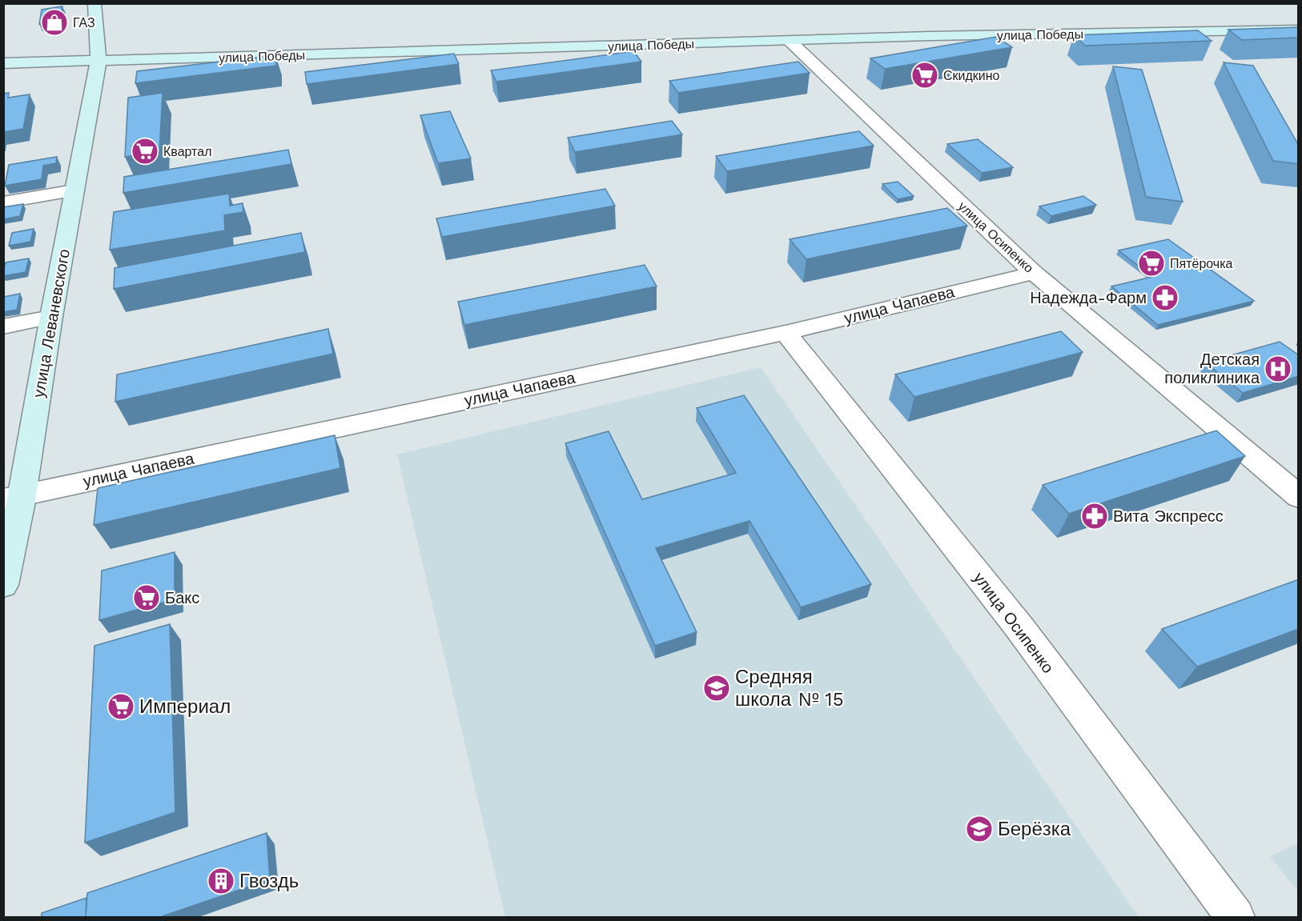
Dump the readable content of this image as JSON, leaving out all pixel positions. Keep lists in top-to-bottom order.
{
  "streets": {
    "street": [
      "улица Победы",
      "улица Осипенко",
      "улица Чапаева",
      "улица Леваневского"
    ]
  },
  "crossings": [
    ["улица Победы", "улица Осипенко"],
    ["улица Победы", "улица Леваневского"],
    ["улица Осипенко", "улица Чапаева"],
    ["улица Чапаева", "улица Леваневского"]
  ],
  "places": {
    "shop": ["ГАЗ"],
    "supermarket": [
      "Скидкино",
      "Квартал",
      "Пятёрочка",
      "Бакс",
      "Империал"
    ],
    "pharmacy": ["Надежда-Фарм", "Вита Экспресс"],
    "hospital": ["Детская поликлиника"],
    "school or university": ["Средняя школа № 15", "Берёзка"],
    "building": ["Гвоздь"]
  }
}
